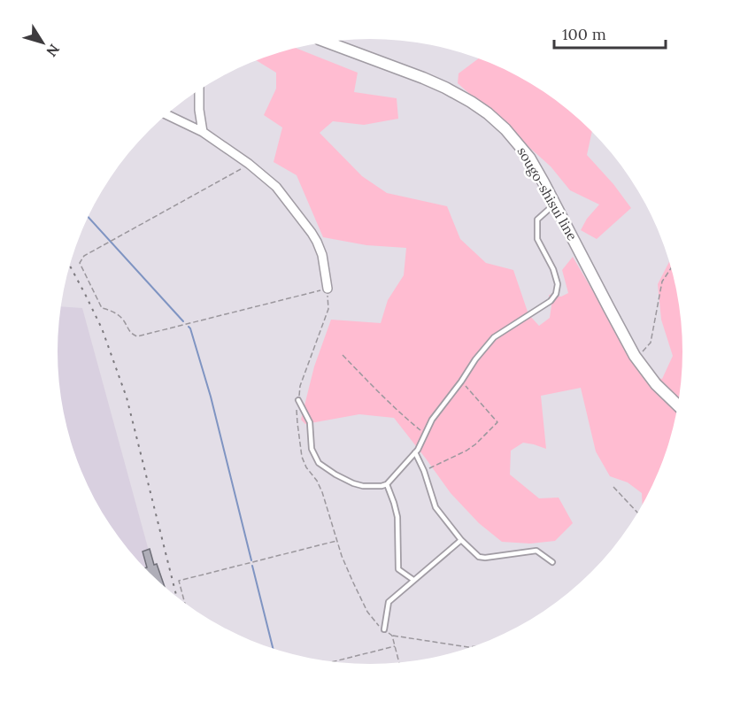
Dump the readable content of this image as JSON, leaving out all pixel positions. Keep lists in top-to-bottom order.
{
  "streets": {
    "main road": ["sougo-shisui line"]
  },
  "scale_bar": "100 m",
  "north": "bottom right"
}
